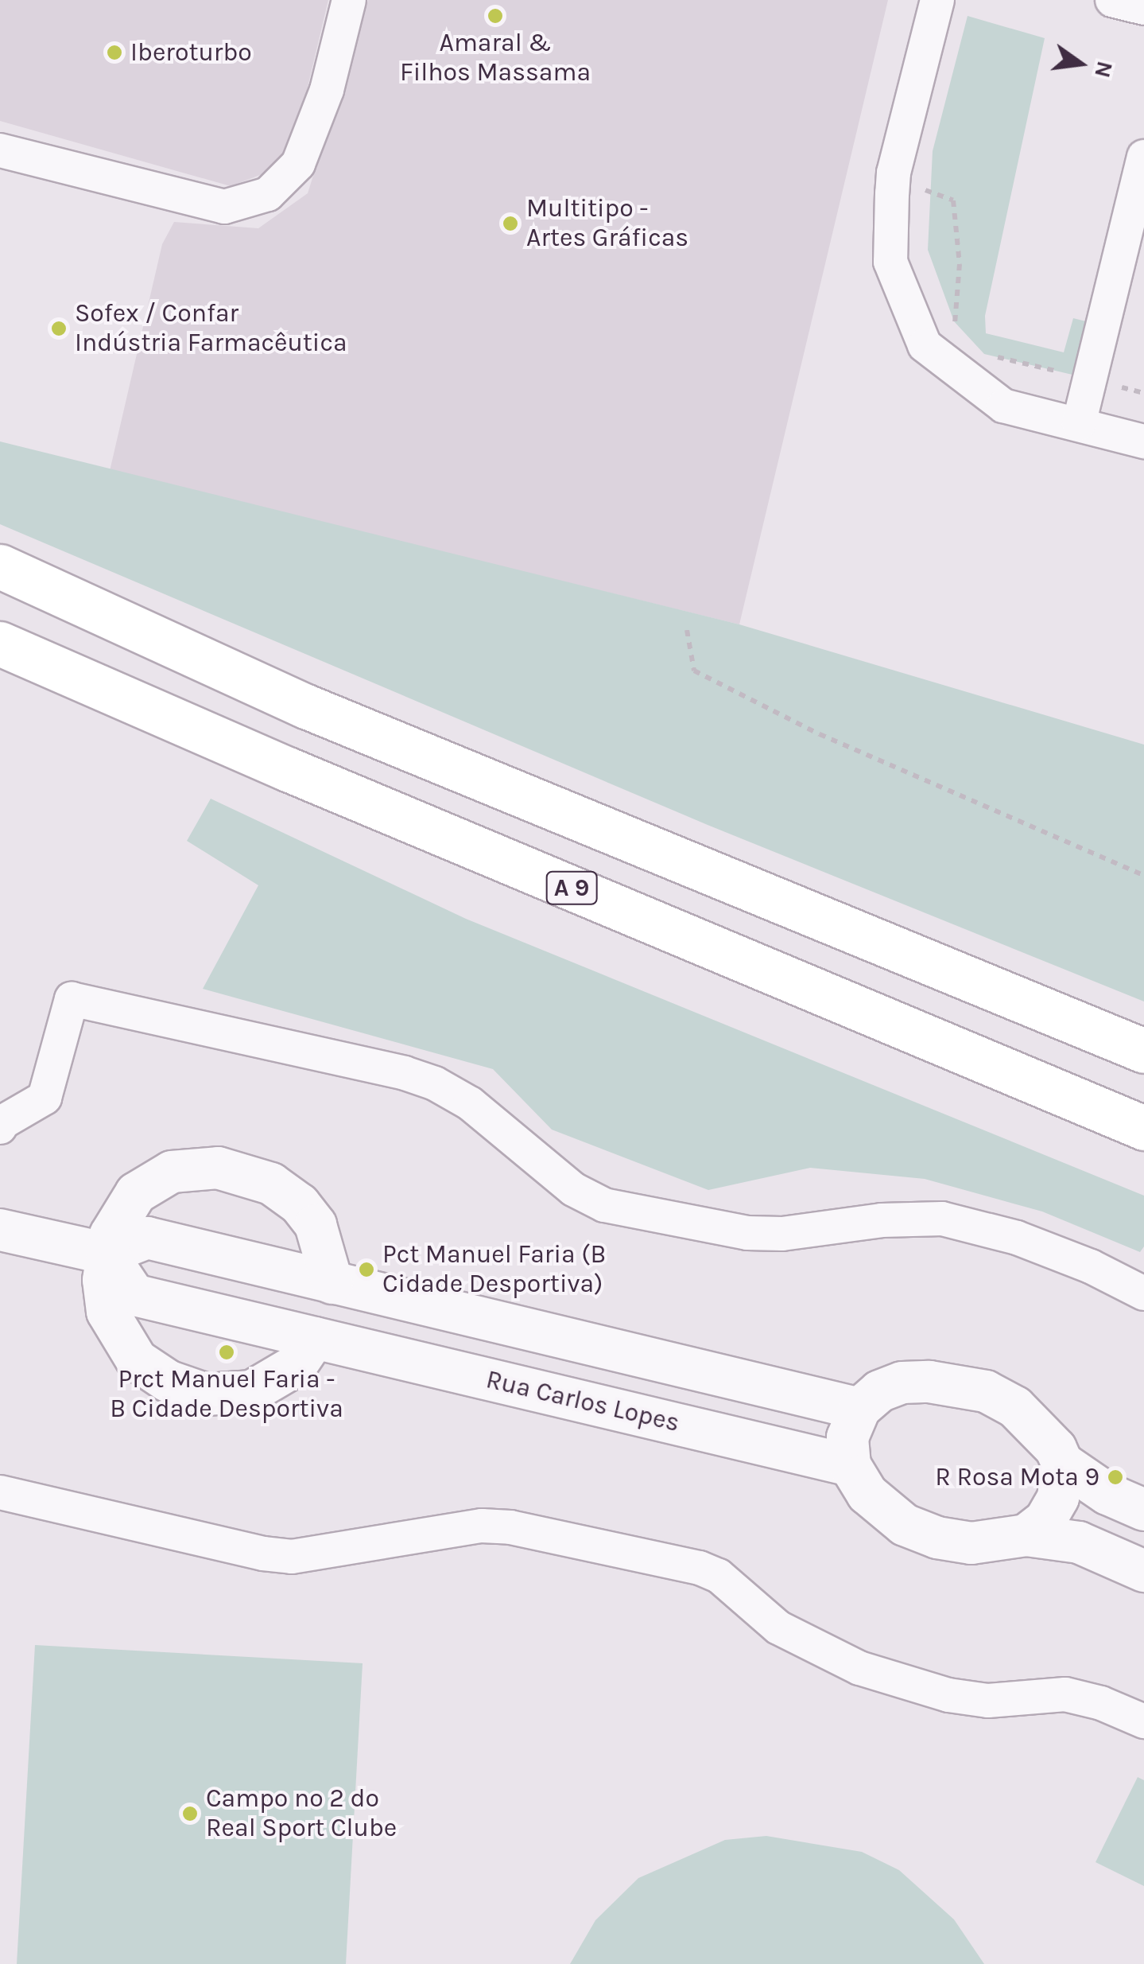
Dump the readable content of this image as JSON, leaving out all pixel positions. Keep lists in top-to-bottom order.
{
  "streets": {
    "highway": ["A 9"],
    "street": ["Rua Carlos Lopes"]
  },
  "places": [
    "Amaral & Filhos Massama",
    "Iberoturbo",
    "Multitipo - Artes Gráficas",
    "Sofex / Confar Indústria Farmacêutica",
    "Pct Manuel Faria (B Cidade Desportiva)",
    "Prct Manuel Faria - B Cidade Desportiva",
    "R Rosa Mota 9",
    "Campo nº 2 do Real Sport Clube"
  ],
  "north": "right"
}
